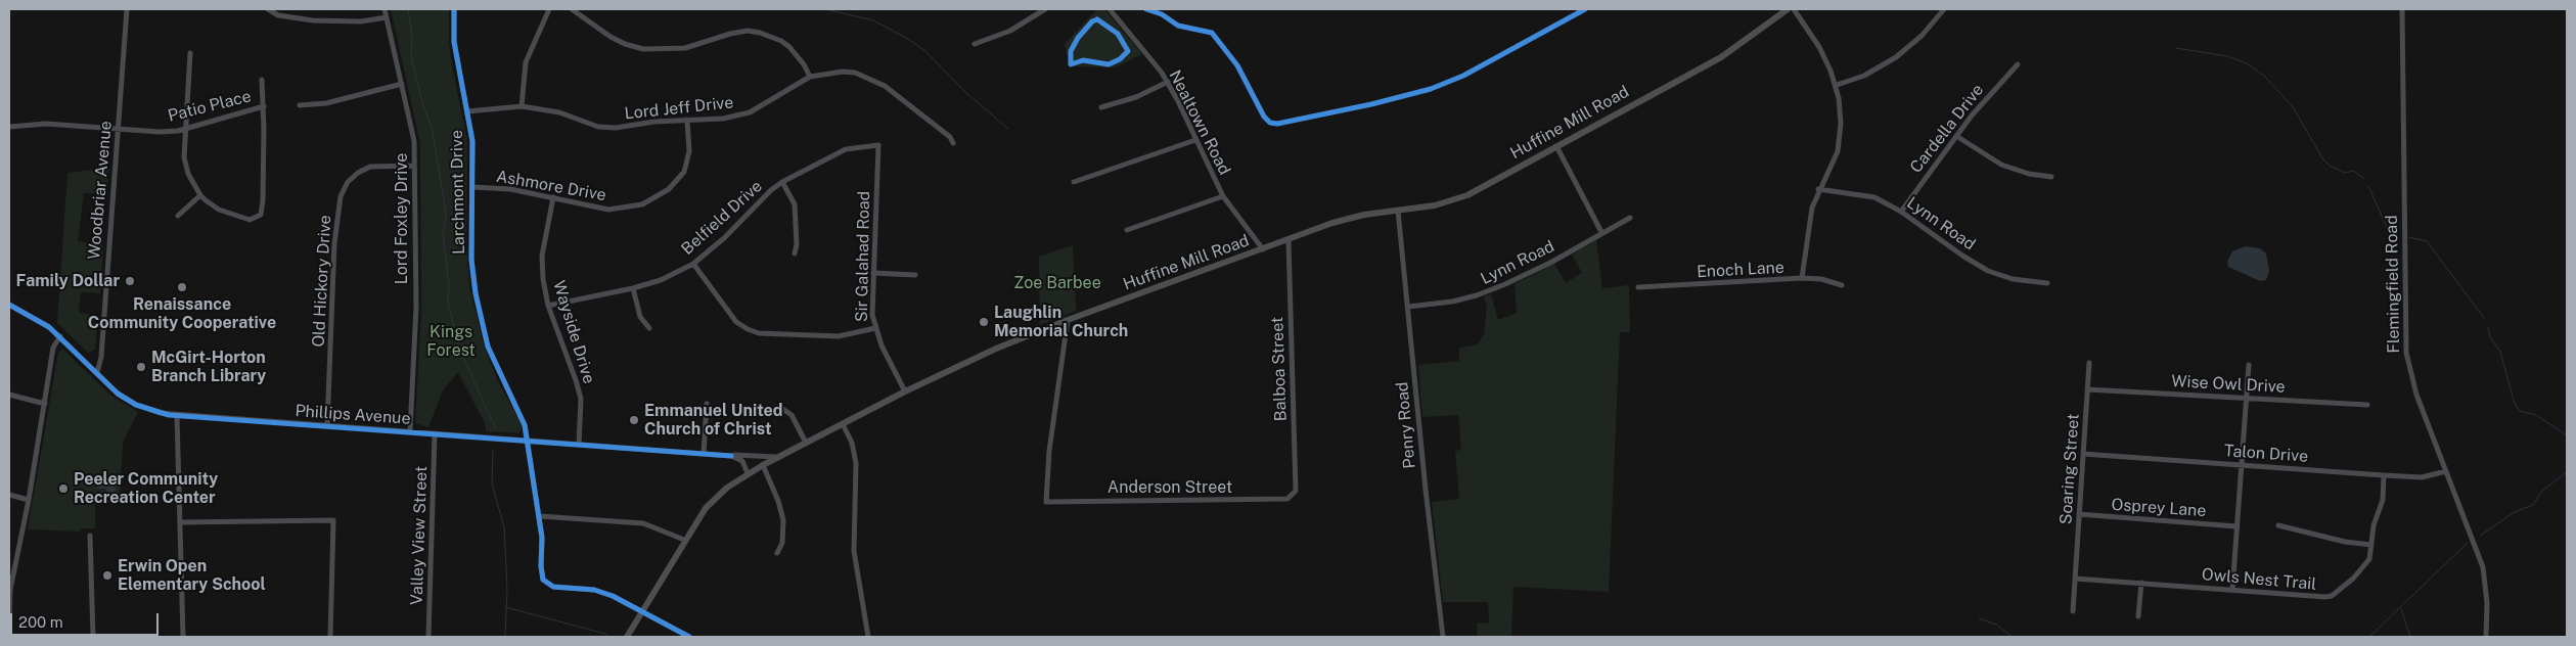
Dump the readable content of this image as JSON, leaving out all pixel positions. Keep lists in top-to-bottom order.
{
  "streets": {
    "main road": ["Huffine Mill Road"],
    "street": [
      "Patio Place",
      "Lord Jeff Drive",
      "Nealtown Road",
      "Cardella Drive",
      "Ashmore Drive",
      "Woodbriar Avenue",
      "Larchmont Drive",
      "Belfield Drive",
      "Lord Foxley Drive",
      "Lynn Road",
      "Sir Galahad Road",
      "Enoch Lane",
      "Old Hickory Drive",
      "Flemingfield Road",
      "Wayside Drive",
      "Balboa Street",
      "Wise Owl Drive",
      "Phillips Avenue",
      "Penry Road",
      "Talon Drive",
      "Soaring Street",
      "Anderson Street",
      "Osprey Lane",
      "Valley View Street",
      "Owls Nest Trail"
    ]
  },
  "crossings": [
    ["Patio Place", "Woodbriar Avenue"],
    ["Lord Jeff Drive", "Ashmore Drive"],
    ["Lord Jeff Drive", "Larchmont Drive"],
    ["Nealtown Road", "Huffine Mill Road"],
    ["Huffine Mill Road", "Larchmont Drive"],
    ["Huffine Mill Road", "Sir Galahad Road"],
    ["Huffine Mill Road", "Balboa Street"],
    ["Huffine Mill Road", "Phillips Avenue"],
    ["Huffine Mill Road", "Penry Road"],
    ["Huffine Mill Road", "Anderson Street"],
    ["Cardella Drive", "Lynn Road"],
    ["Ashmore Drive", "Larchmont Drive"],
    ["Ashmore Drive", "Wayside Drive"],
    ["Woodbriar Avenue", "Phillips Avenue"],
    ["Larchmont Drive", "Phillips Avenue"],
    ["Belfield Drive", "Sir Galahad Road"],
    ["Belfield Drive", "Wayside Drive"],
    ["Lord Foxley Drive", "Old Hickory Drive"],
    ["Lord Foxley Drive", "Phillips Avenue"],
    ["Lynn Road", "Penry Road"],
    ["Old Hickory Drive", "Phillips Avenue"],
    ["Flemingfield Road", "Talon Drive"],
    ["Wayside Drive", "Phillips Avenue"],
    ["Balboa Street", "Anderson Street"],
    ["Wise Owl Drive", "Soaring Street"],
    ["Phillips Avenue", "Valley View Street"],
    ["Talon Drive", "Soaring Street"],
    ["Talon Drive", "Owls Nest Trail"],
    ["Soaring Street", "Osprey Lane"],
    ["Soaring Street", "Owls Nest Trail"]
  ],
  "parks": ["Zoe Barbee", "Kings Forest"],
  "places": [
    "Family Dollar",
    "Renaissance Community Cooperative",
    "Laughlin Memorial Church",
    "McGirt-Horton Branch Library",
    "Emmanuel United Church of Christ",
    "Peeler Community Recreation Center",
    "Erwin Open Elementary School"
  ],
  "scale_bar": "200 m"
}
